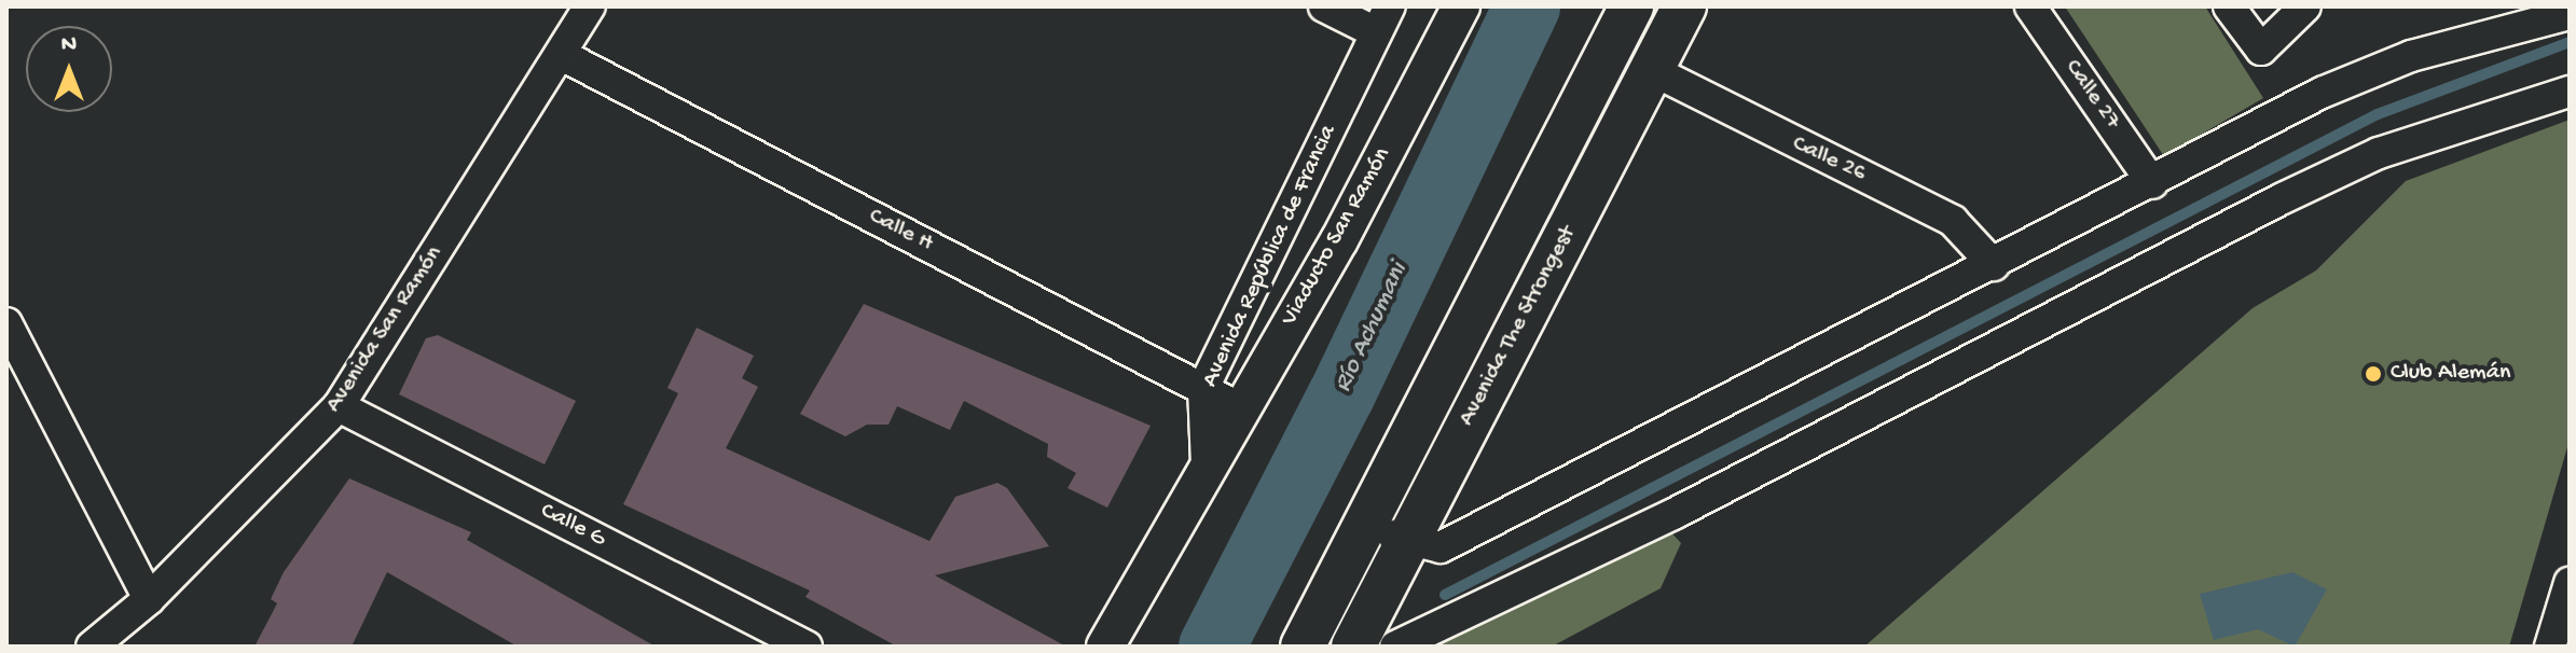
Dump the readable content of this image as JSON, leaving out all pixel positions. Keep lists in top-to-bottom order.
{
  "streets": {
    "main road": ["Avenida The Strongest"],
    "street": [
      "Calle 27",
      "Calle 26",
      "Calle H",
      "Viaducto San Ramón",
      "Avenida República de Francia",
      "Avenida San Ramón",
      "Calle G"
    ]
  },
  "crossings": [
    ["Calle 26", "Avenida The Strongest"],
    ["Calle H", "Viaducto San Ramón"],
    ["Calle H", "Avenida República de Francia"],
    ["Calle H", "Avenida San Ramón"],
    ["Viaducto San Ramón", "Avenida República de Francia"],
    ["Avenida San Ramón", "Calle G"]
  ],
  "water": ["Río Achumani"],
  "places": ["Club Alemán"],
  "north": "top"
}
